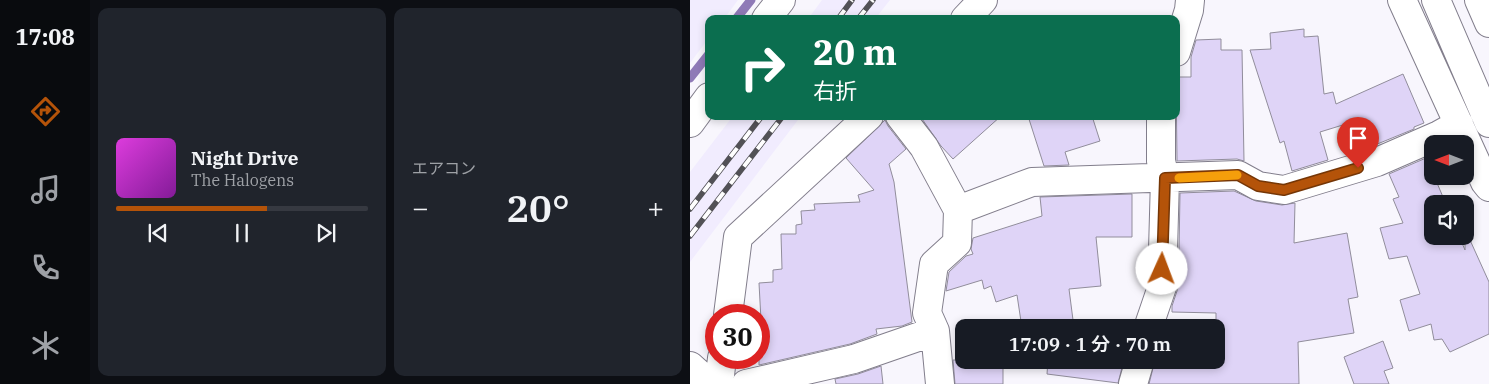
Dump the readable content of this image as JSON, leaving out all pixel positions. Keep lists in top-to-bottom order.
{
  "north": "left",
  "page": {
    "tabs": "17:08",
    "tile": "エアコン",
    "turn": ["20 m", "右折"],
    "song": ["Night Drive", "The Halogens"],
    "heat": ["−", "20°", "+"],
    "limit": "30",
    "trip": "17:09 · 1 分 · 70 m"
  }
}
